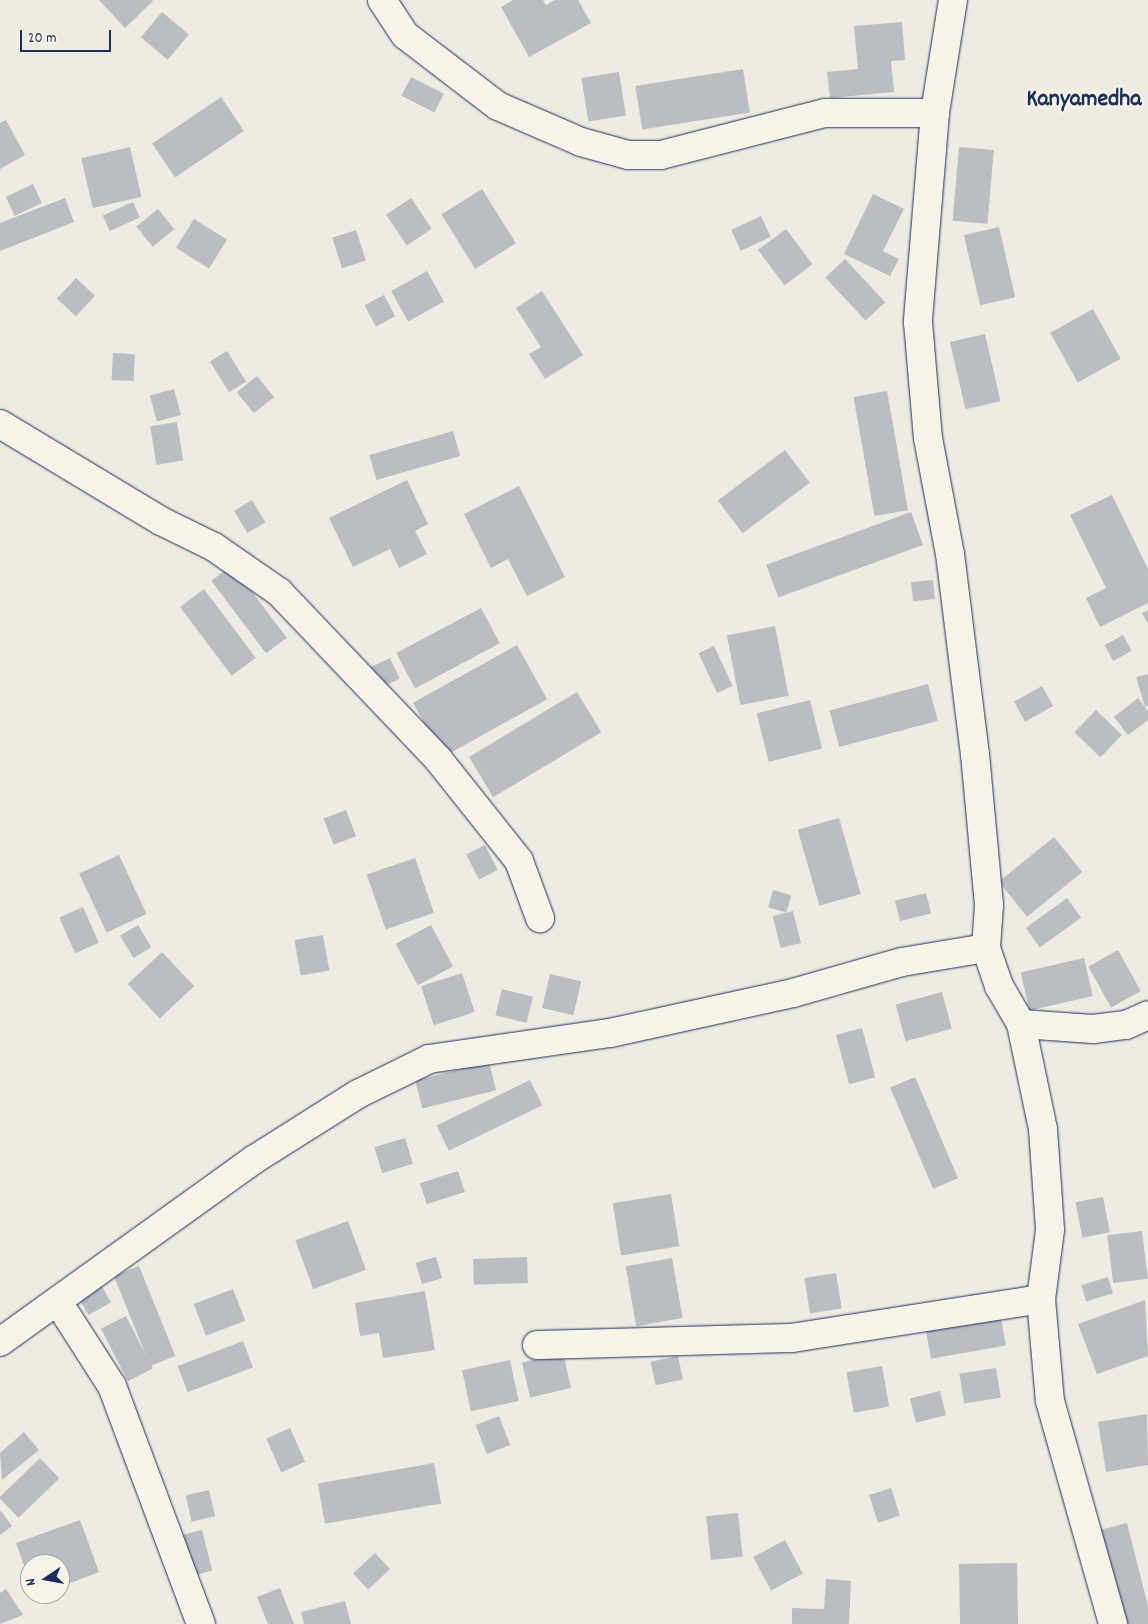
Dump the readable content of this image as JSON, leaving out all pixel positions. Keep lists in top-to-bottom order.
{
  "districts": ["Kanyamedha"],
  "scale_bar": "20 m",
  "north": "left"
}
